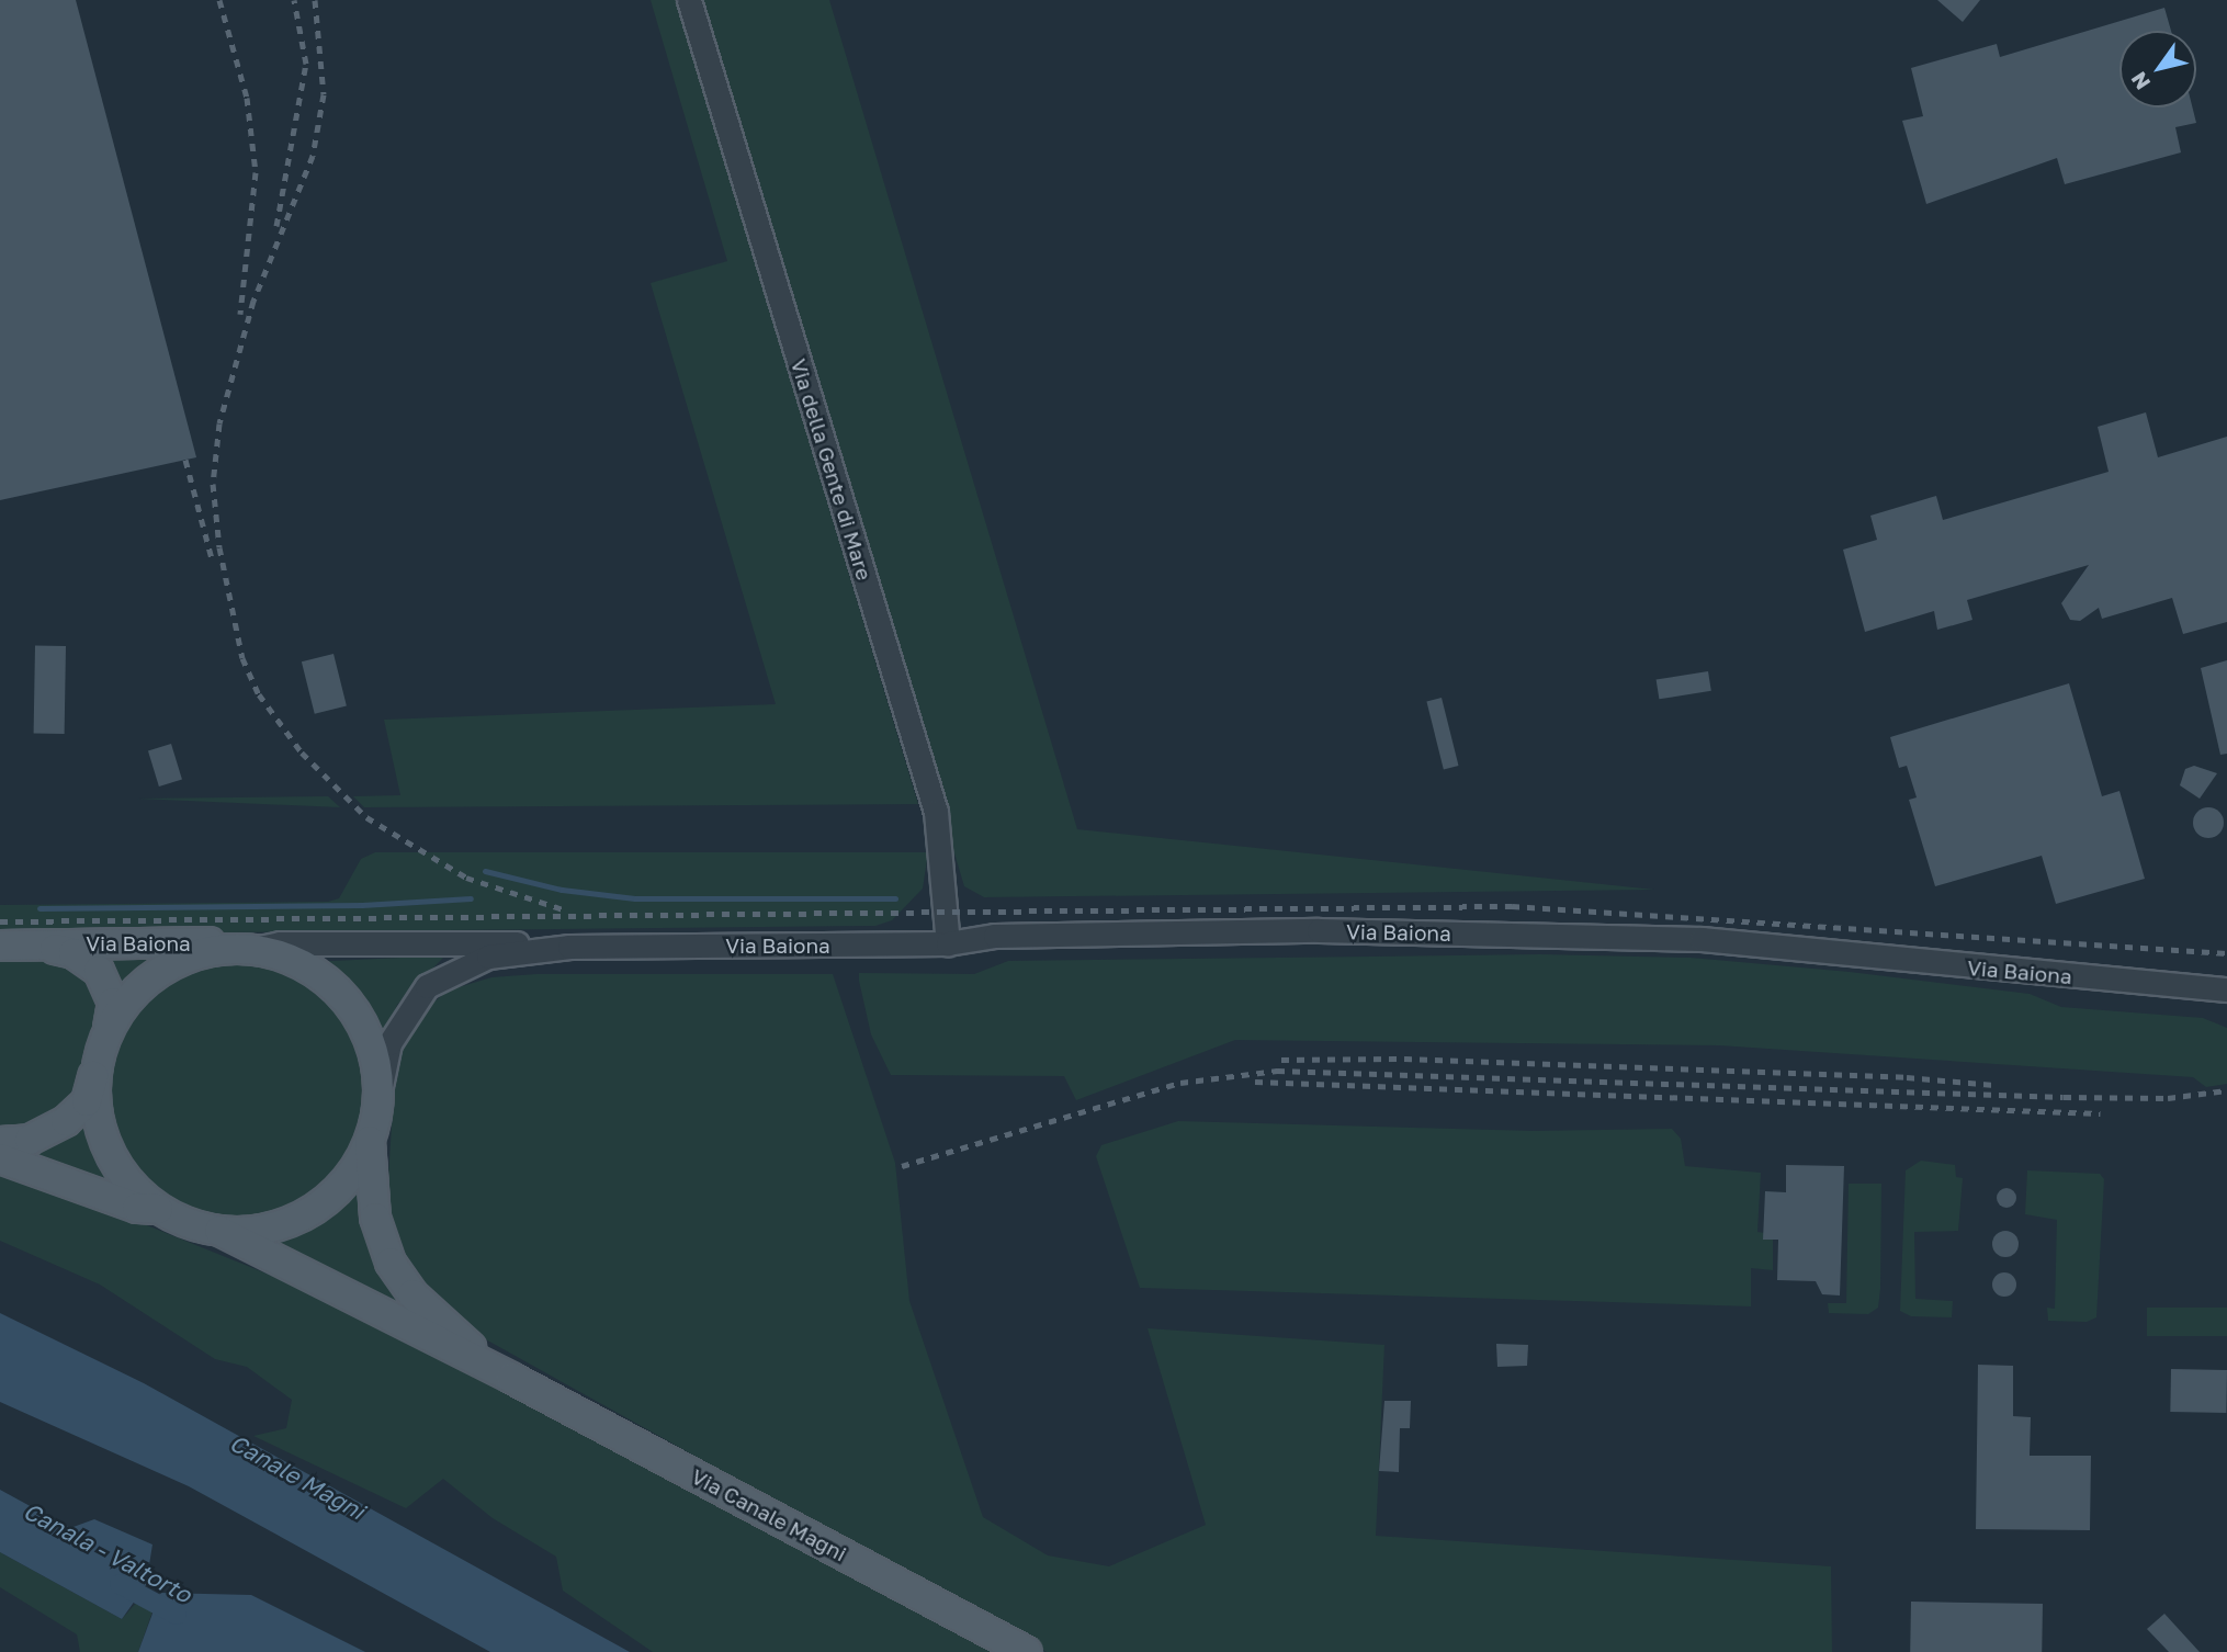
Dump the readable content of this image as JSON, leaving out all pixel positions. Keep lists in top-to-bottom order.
{
  "streets": {
    "main road": ["Via Baiona", "Via Canale Magni"],
    "street": ["Via della Gente di Mare"]
  },
  "crossings": [
    ["Via della Gente di Mare", "Via Baiona"]
  ],
  "water": ["Canale Magni", "Canala - Valtorto"],
  "north": "bottom left"
}
